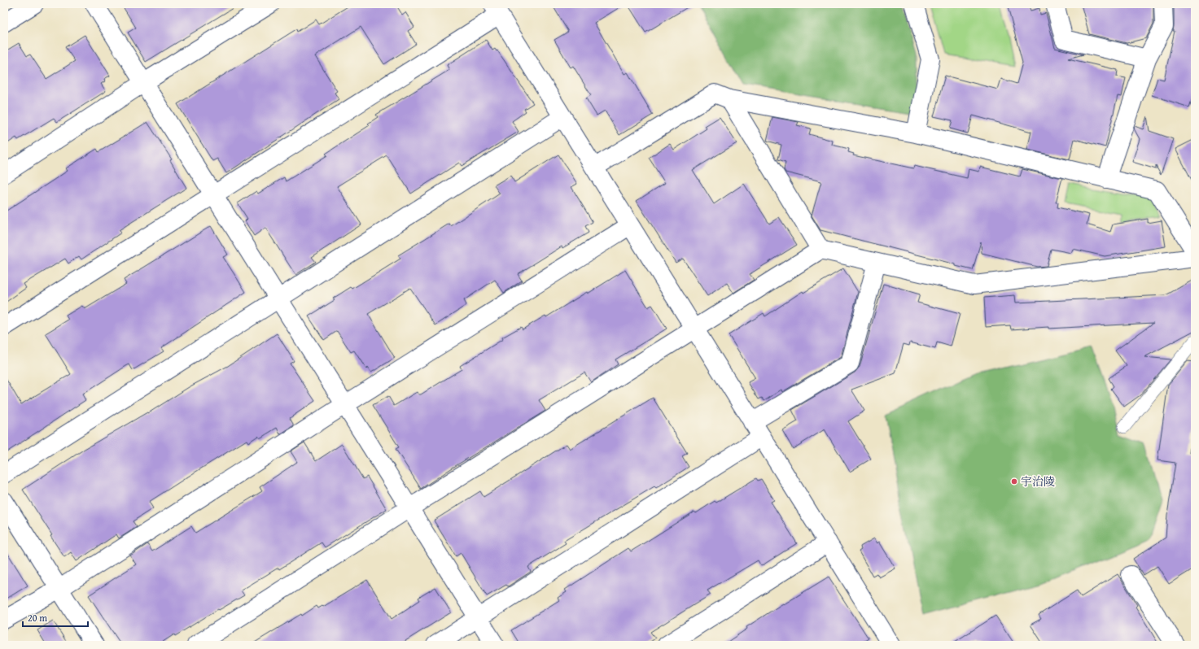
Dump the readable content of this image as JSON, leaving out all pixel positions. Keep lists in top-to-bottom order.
{
  "places": ["宇治陵"],
  "scale_bar": "20 m"
}
